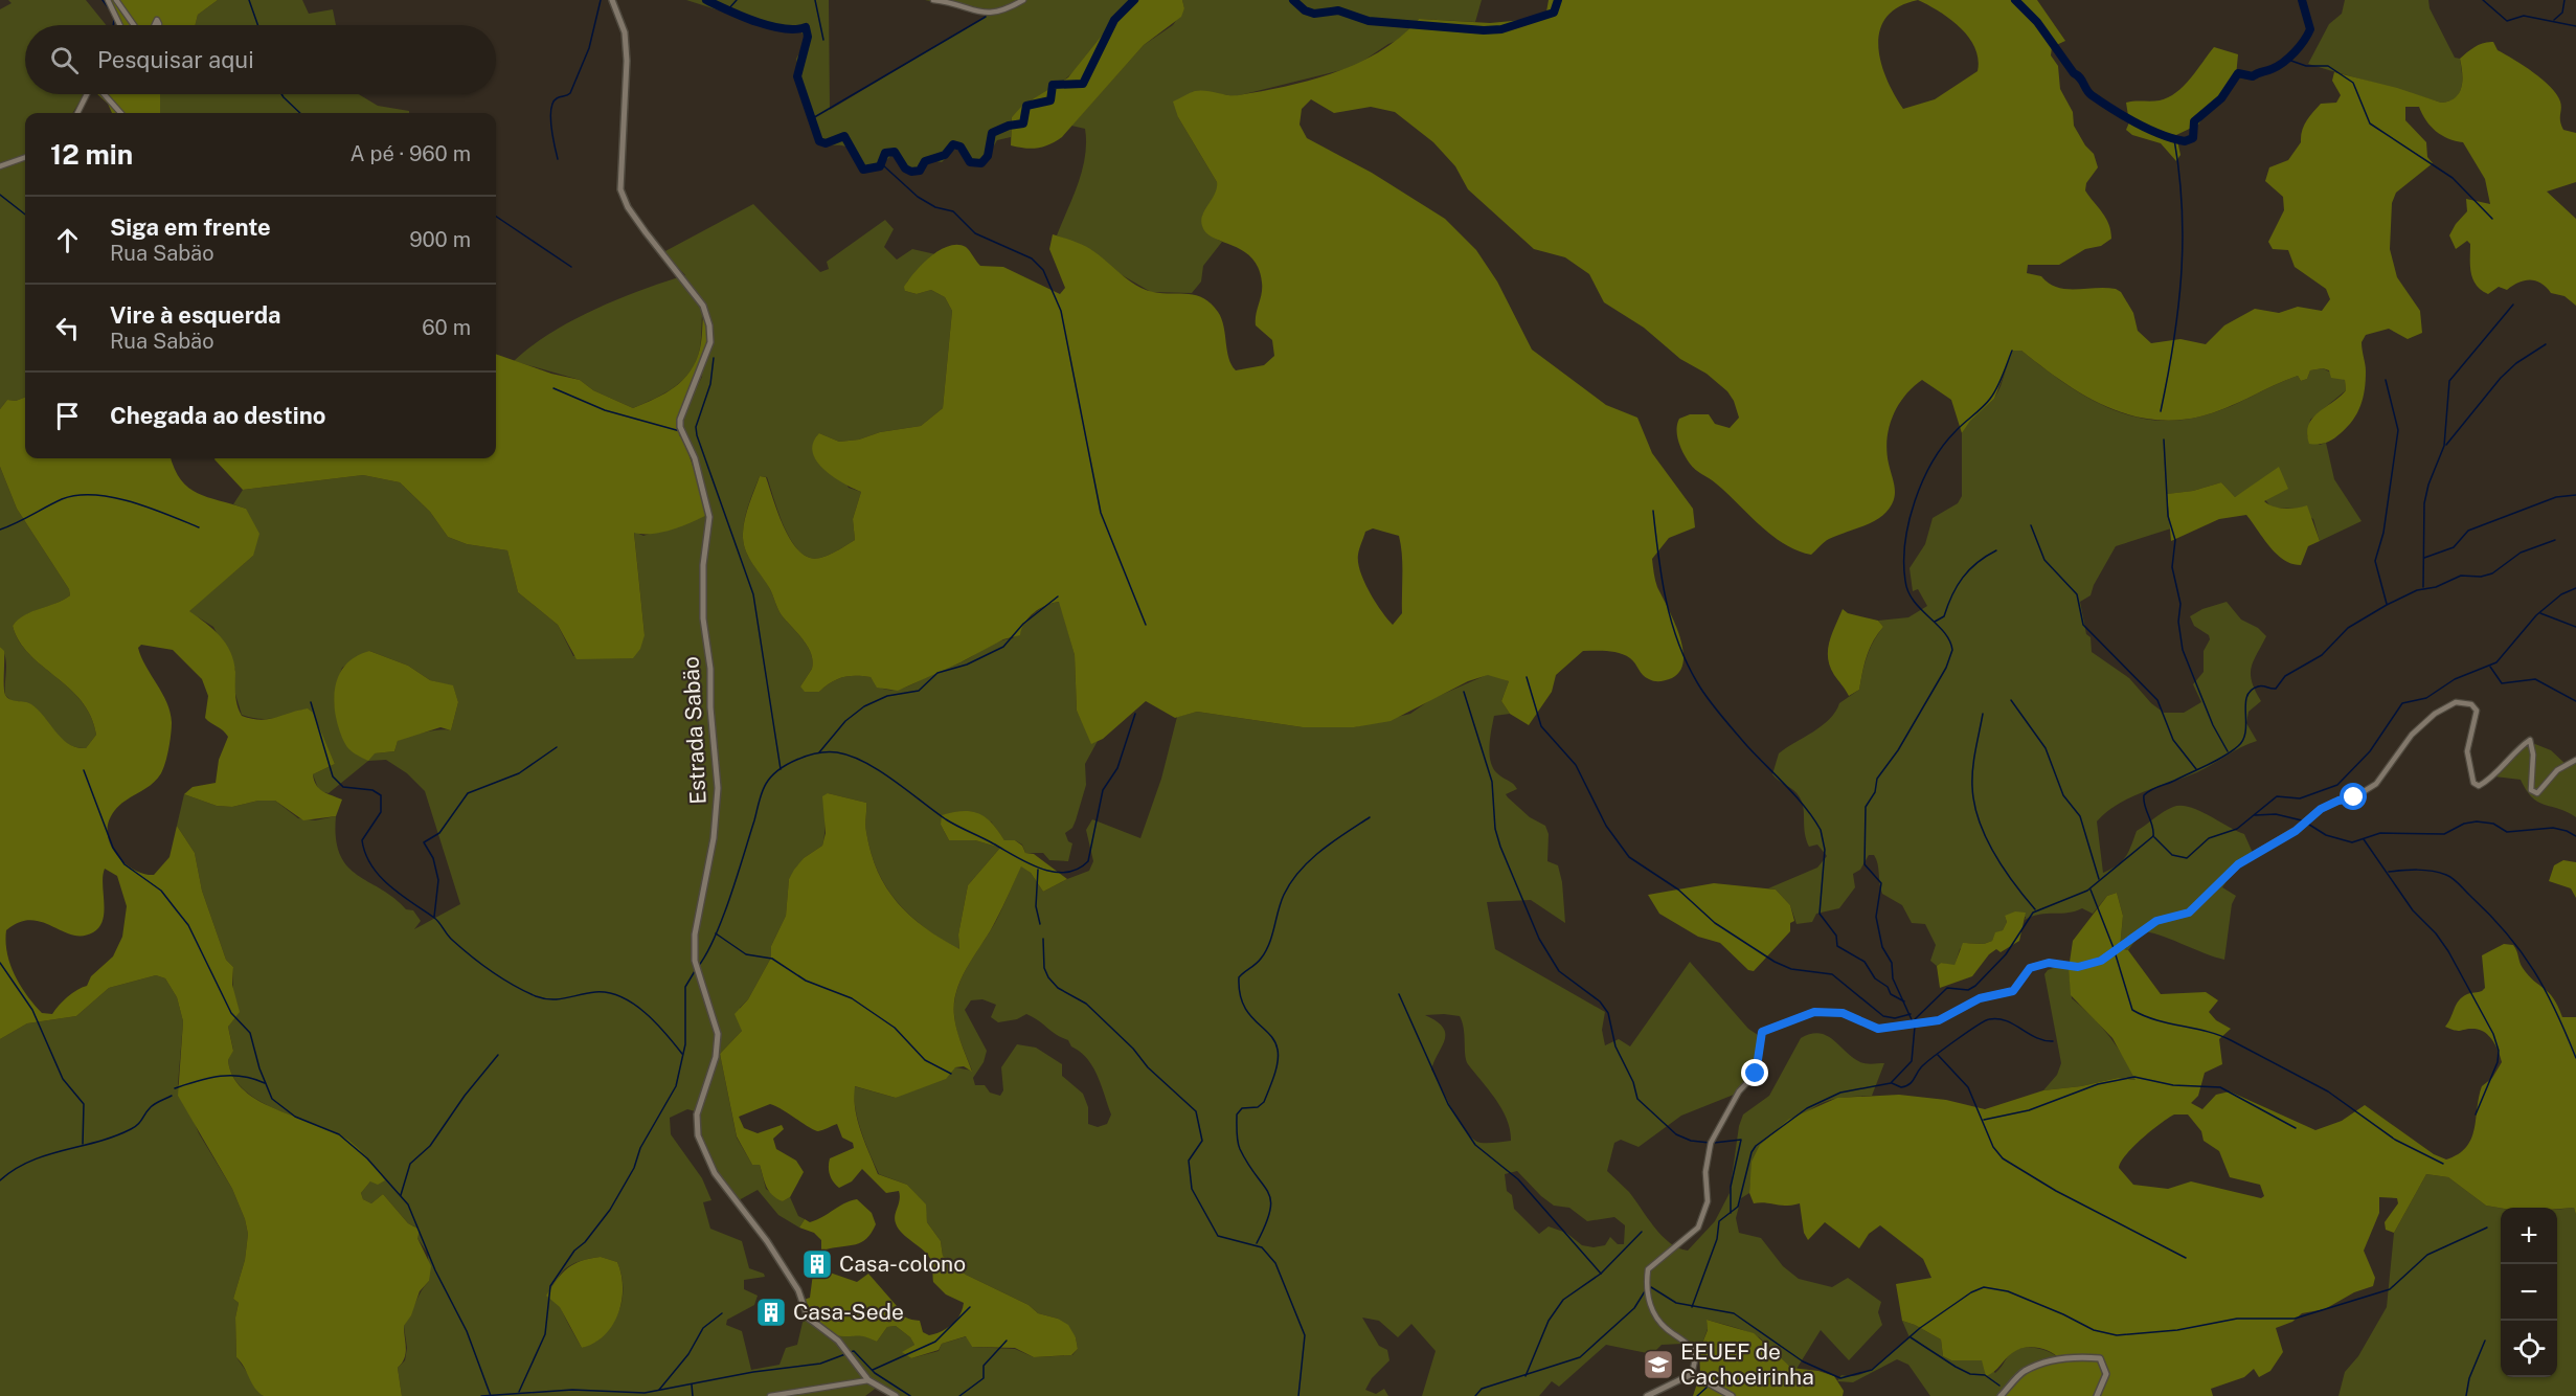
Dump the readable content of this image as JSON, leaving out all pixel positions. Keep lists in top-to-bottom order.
{
  "streets": {
    "street": ["Estrada Sabäo"]
  },
  "places": {
    "building": ["Casa-colono", "Casa-Sede"],
    "school or university": ["EEUEF de Cachoeirinha"]
  },
  "page": {
    "search": "Pesquisar aqui",
    "heading": ["12 min", "A pé · 960 m"],
    "list": [
      ["Siga em frente", "Rua Sabäo", "900 m"],
      ["Vire à esquerda", "Rua Sabäo", "60 m"],
      "Chegada ao destino"
    ],
    "map_buttons": ["+", "−"]
  }
}
